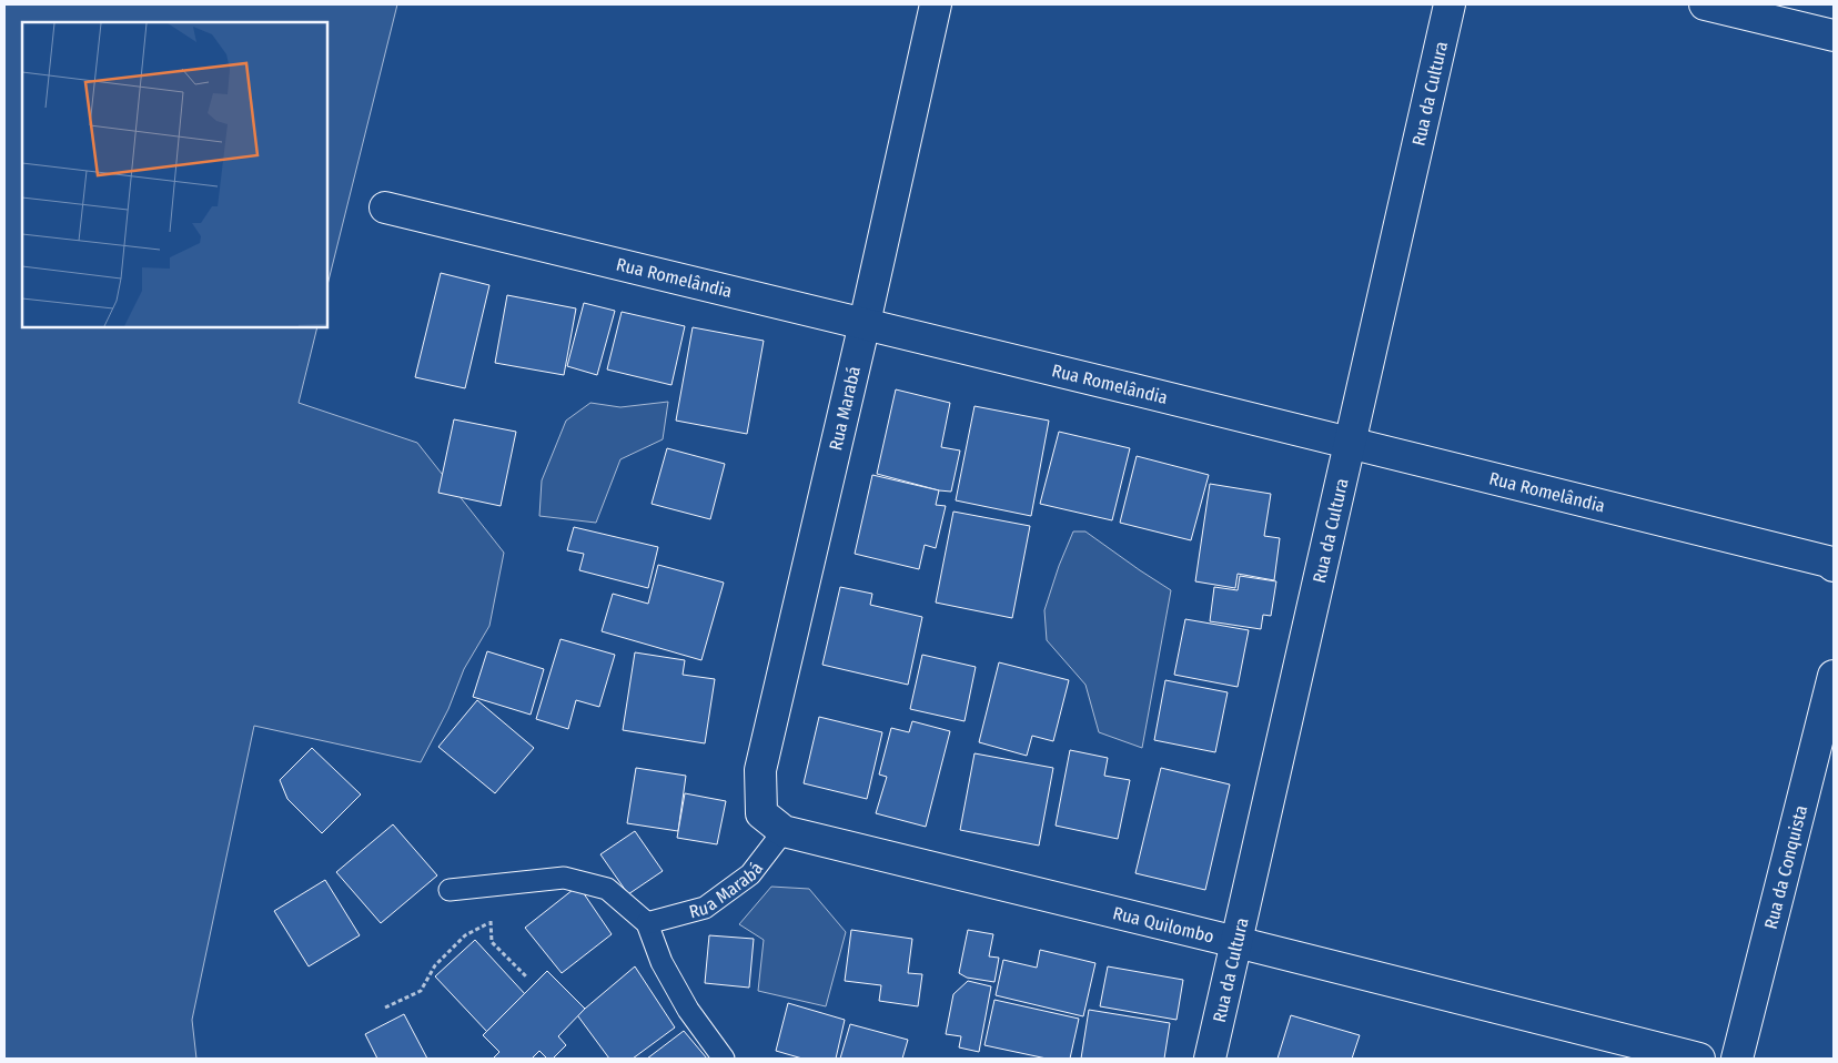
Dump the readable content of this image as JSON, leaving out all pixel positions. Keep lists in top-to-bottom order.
{
  "streets": {
    "street": [
      "Rua da Cultura",
      "Rua Romelândia",
      "Rua Marabá",
      "Rua da Conquista",
      "Rua Quilombo"
    ]
  },
  "crossings": [
    ["Rua da Cultura", "Rua Romelândia"],
    ["Rua da Cultura", "Rua Quilombo"],
    ["Rua Romelândia", "Rua Marabá"],
    ["Rua Marabá", "Rua Quilombo"]
  ]
}
